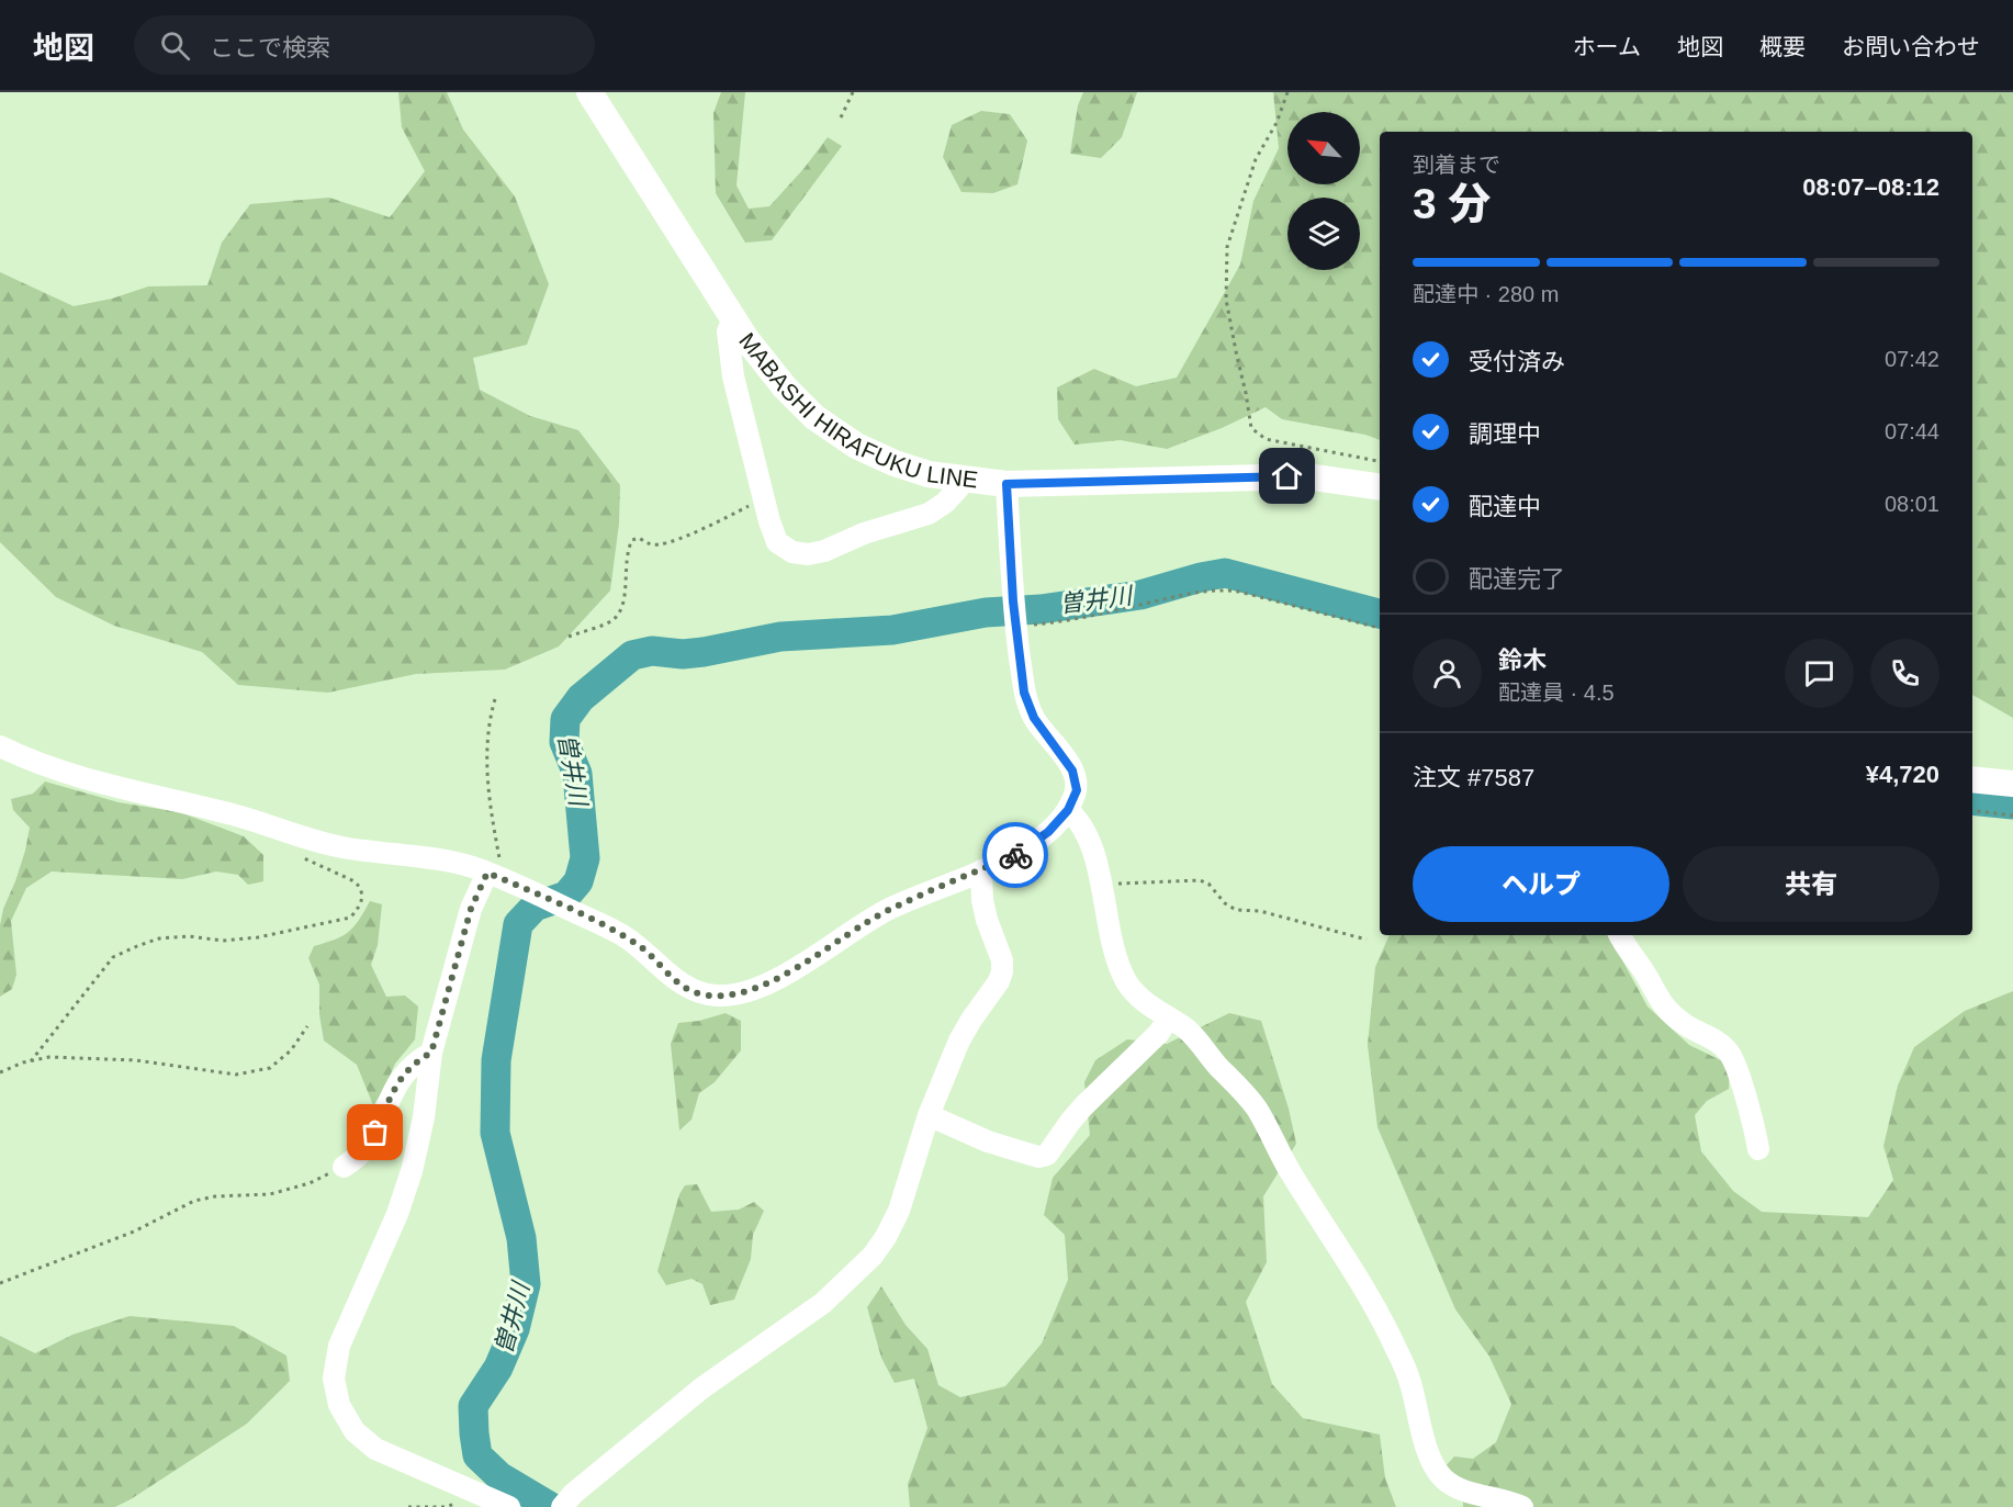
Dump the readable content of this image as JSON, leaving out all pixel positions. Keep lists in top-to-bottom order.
{
  "streets": {
    "main road": ["MABASHI HIRAFUKU LINE"]
  },
  "water": ["曽井川"],
  "north": "top left",
  "page": {
    "header": "地図",
    "search": "ここで検索",
    "nav": [
      "ホーム",
      "地図",
      "概要",
      "お問い合わせ"
    ],
    "heading": ["3 分", "到着まで", "08:07–08:12"],
    "panel": [
      "鈴木",
      "配達員 · 4.5",
      "注文 #7587",
      "¥4,720"
    ],
    "bar": "配達中 · 280 m",
    "list": [
      ["受付済み", "07:42"],
      ["調理中", "07:44"],
      ["配達中", "08:01"],
      "配達完了"
    ],
    "buttons": ["ヘルプ", "共有"]
  }
}
